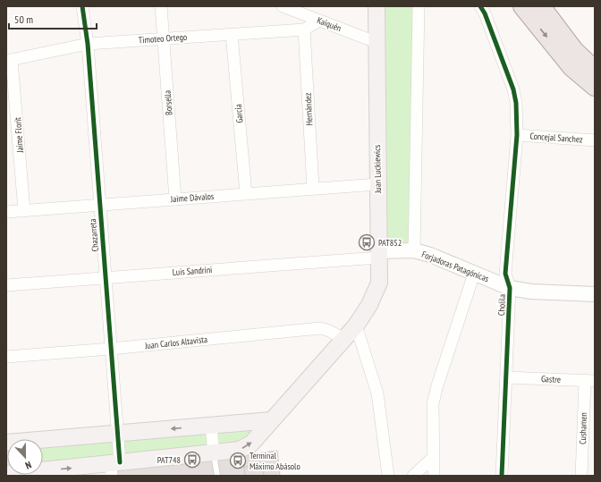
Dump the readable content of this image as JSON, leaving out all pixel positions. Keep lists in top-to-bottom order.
{
  "streets": {
    "main road": ["Juan Luckiewics"],
    "street": [
      "Kaiquén",
      "Timoteo Ortego",
      "Borsella",
      "Hernández",
      "García",
      "Jaime Florit",
      "Concejal Sanchez",
      "Jaime Dávalos",
      "Chazarreta",
      "Forjadoras Patagónicas",
      "Luis Sandrini",
      "Cholila",
      "Juan Carlos Altavista",
      "Gastre",
      "Cushamen"
    ]
  },
  "crossings": [
    ["Kaiquén", "Timoteo Ortego"],
    ["Kaiquén", "Juan Luckiewics"],
    ["Timoteo Ortego", "Borsella"],
    ["Timoteo Ortego", "Hernández"],
    ["Timoteo Ortego", "García"],
    ["Timoteo Ortego", "Jaime Florit"],
    ["Timoteo Ortego", "Chazarreta"],
    ["Borsella", "Jaime Dávalos"],
    ["Hernández", "Jaime Dávalos"],
    ["García", "Jaime Dávalos"],
    ["Jaime Florit", "Jaime Dávalos"],
    ["Concejal Sanchez", "Cholila"],
    ["Juan Luckiewics", "Jaime Dávalos"],
    ["Juan Luckiewics", "Chazarreta"],
    ["Juan Luckiewics", "Forjadoras Patagónicas"],
    ["Juan Luckiewics", "Luis Sandrini"],
    ["Juan Luckiewics", "Juan Carlos Altavista"],
    ["Jaime Dávalos", "Chazarreta"],
    ["Chazarreta", "Luis Sandrini"],
    ["Chazarreta", "Juan Carlos Altavista"],
    ["Forjadoras Patagónicas", "Luis Sandrini"],
    ["Forjadoras Patagónicas", "Cholila"],
    ["Cholila", "Gastre"],
    ["Gastre", "Cushamen"]
  ],
  "places": {
    "bus stop": ["PAT852", "PAT748", "Terminal Máximo Abásolo"]
  },
  "scale_bar": "50 m",
  "north": "bottom"
}
